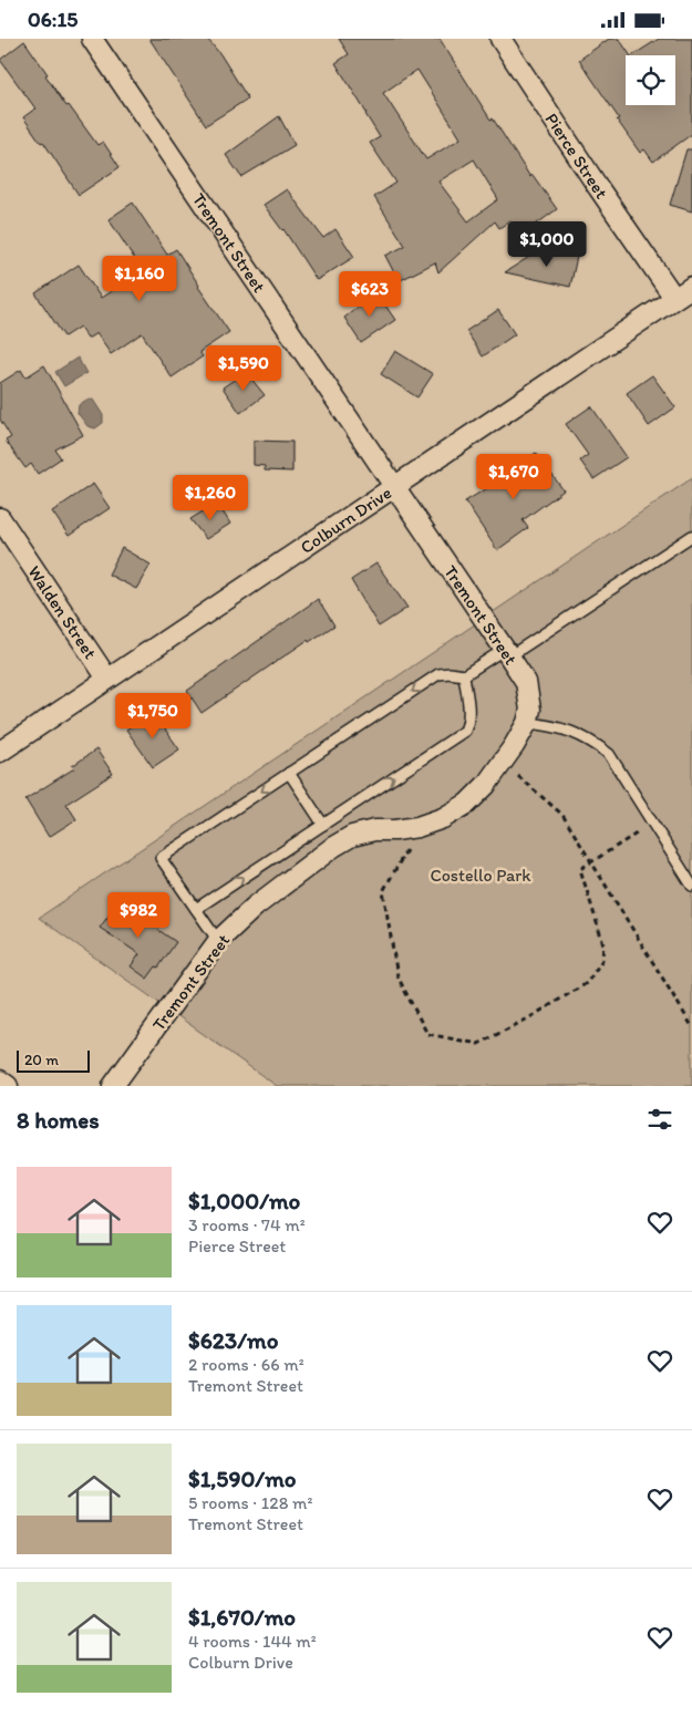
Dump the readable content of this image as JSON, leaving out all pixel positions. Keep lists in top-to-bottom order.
{
  "streets": {
    "street": [
      "Pierce Street",
      "Tremont Street",
      "Colburn Drive",
      "Walden Street"
    ]
  },
  "crossings": [
    ["Pierce Street", "Colburn Drive"],
    ["Tremont Street", "Colburn Drive"],
    ["Colburn Drive", "Walden Street"]
  ],
  "parks": ["Costello Park"],
  "scale_bar": "20 m",
  "page": {
    "status": "06:15",
    "price": [
      "$1,000",
      "$1,160",
      "$623",
      "$1,590",
      "$1,670",
      "$1,260",
      "$1,750",
      "$982"
    ],
    "scale": "20 m",
    "heading": "8 homes",
    "list": [
      {
        "name": "$1,000/mo",
        "note": "3 rooms · 74 m² · Pierce Street"
      },
      {
        "name": "$623/mo",
        "note": "2 rooms · 66 m² · Tremont Street"
      },
      {
        "name": "$1,590/mo",
        "note": "5 rooms · 128 m² · Tremont Street"
      },
      {
        "name": "$1,670/mo",
        "note": "4 rooms · 144 m² · Colburn Drive"
      }
    ]
  }
}
